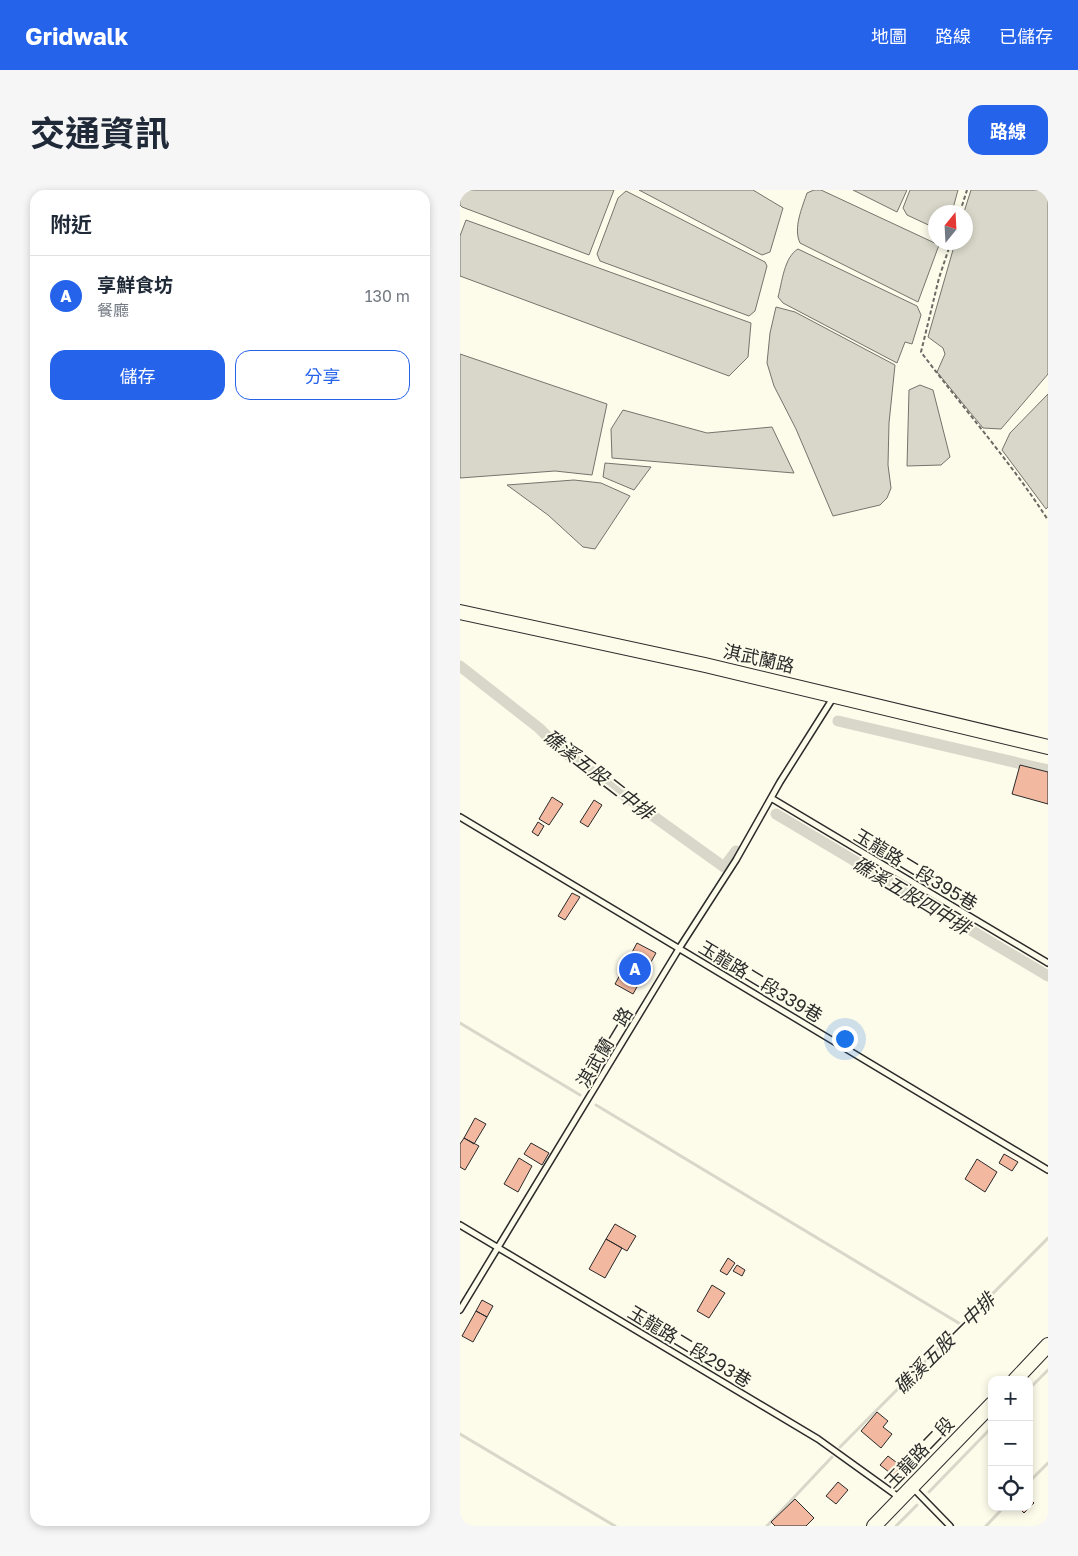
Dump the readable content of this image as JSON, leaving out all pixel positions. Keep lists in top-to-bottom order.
{
  "streets": {
    "street": ["淇武蘭路", "玉龍路二段"],
    "lane": [
      "玉龍路二段395巷",
      "玉龍路二段339巷",
      "淇武蘭一路",
      "玉龍路二段293巷"
    ]
  },
  "crossings": [
    ["淇武蘭路", "淇武蘭一路"],
    ["玉龍路二段395巷", "淇武蘭一路"],
    ["玉龍路二段339巷", "淇武蘭一路"],
    ["淇武蘭一路", "玉龍路二段293巷"],
    ["玉龍路二段293巷", "玉龍路二段"]
  ],
  "water": ["礁溪五股二中排", "礁溪五股四中排", "礁溪五股一中排"],
  "north": "top",
  "page": {
    "header": "Gridwalk",
    "nav": ["地圖", "路線", "已儲存"],
    "title": "交通資訊",
    "buttons": [
      "路線",
      ["儲存", "分享"]
    ],
    "heading": "附近",
    "list": [
      {
        "mark": "A",
        "name": "享鮮食坊",
        "note": "餐廳",
        "value": "130 m"
      }
    ],
    "pins": "A",
    "map_buttons": ["+", "−"]
  }
}
